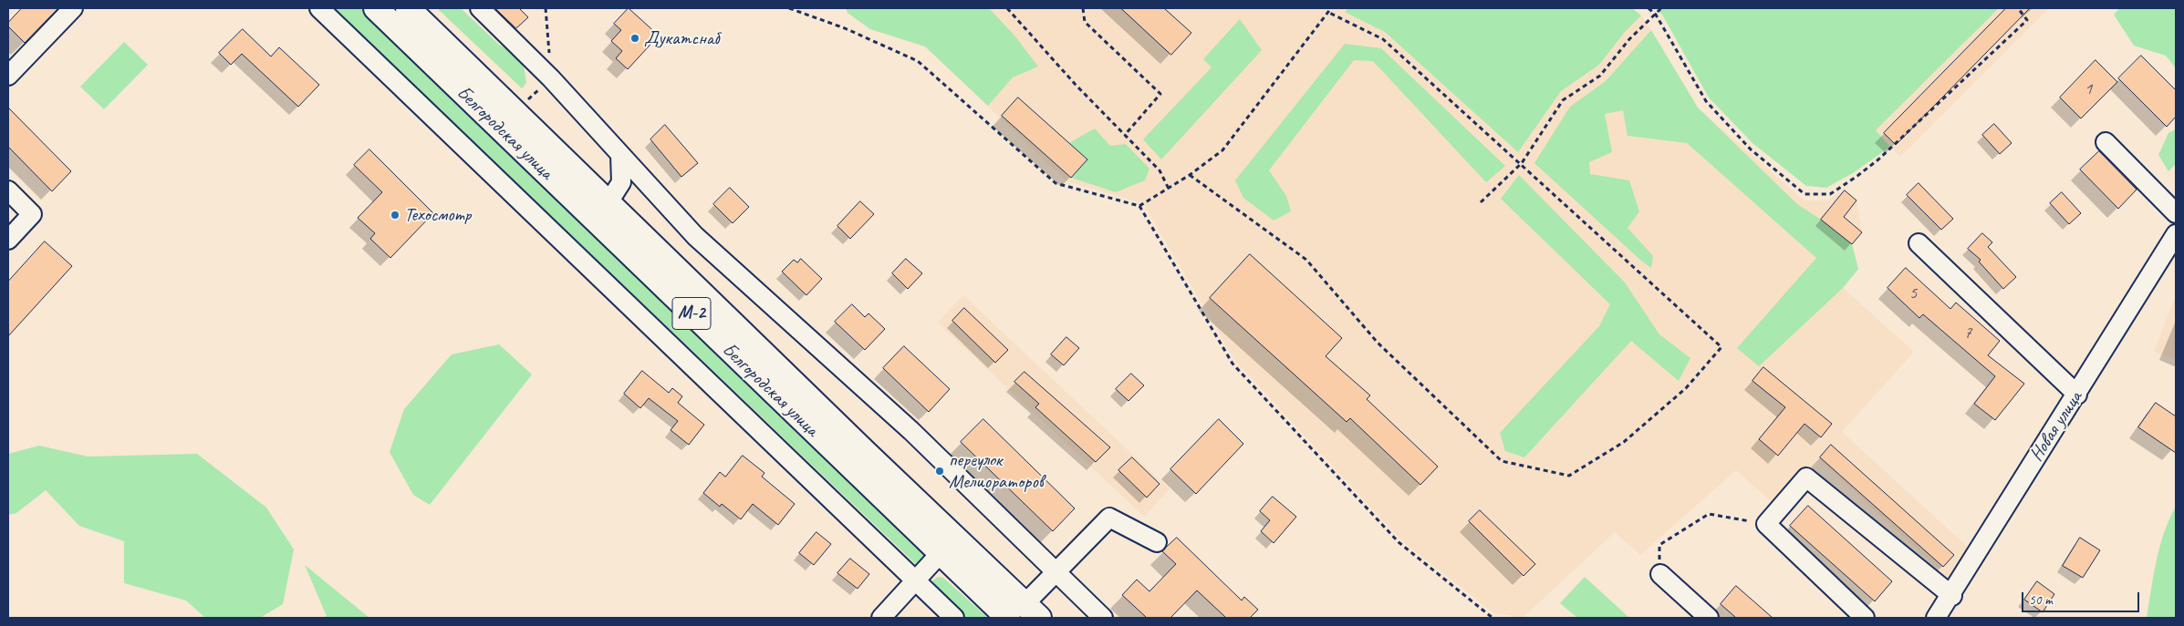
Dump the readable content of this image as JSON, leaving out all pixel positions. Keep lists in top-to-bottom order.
{
  "streets": {
    "main road": ["Белгородская улица", "М-2"],
    "street": ["Новая улица"]
  },
  "places": ["Дукатснаб", "Техосмотр", "переулок Мелиораторов"],
  "house_numbers": ["1", "5", "7"],
  "scale_bar": "50 m"
}
